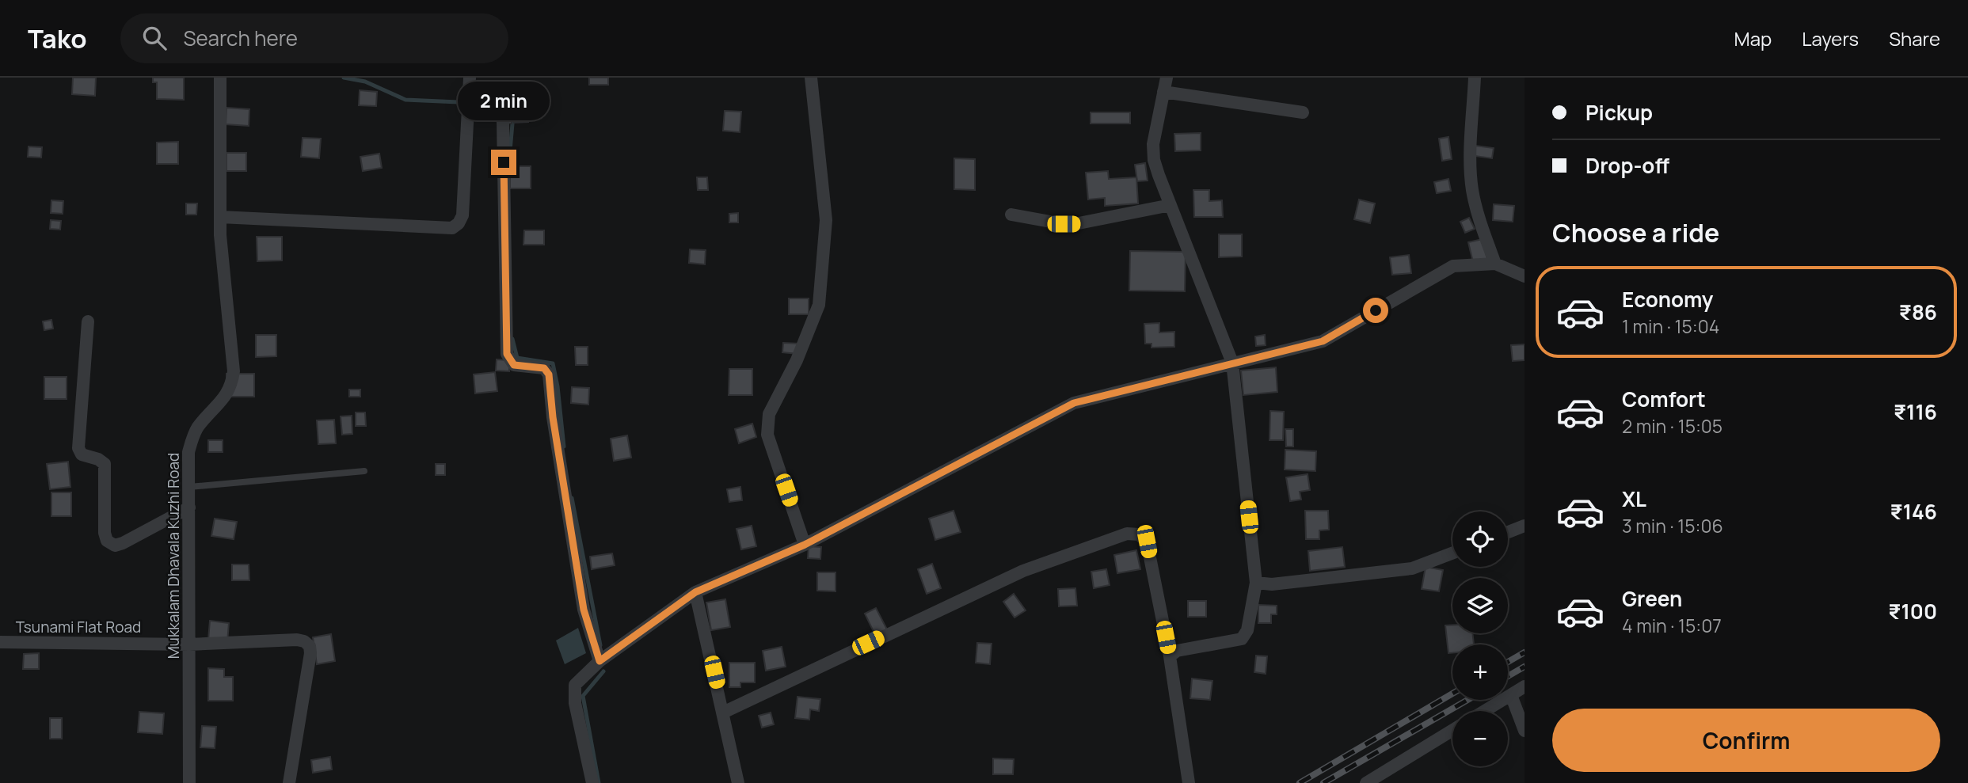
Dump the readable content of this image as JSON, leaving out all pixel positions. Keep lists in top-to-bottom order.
{
  "streets": {
    "street": ["Mukkalam Dhavala Kuzhi Road", "Tsunami Flat Road"]
  },
  "crossings": [
    ["Mukkalam Dhavala Kuzhi Road", "Tsunami Flat Road"]
  ],
  "page": {
    "header": "Tako",
    "search": "Search here",
    "nav": ["Map", "Layers", "Share"],
    "banner": ["Pickup", "Drop-off"],
    "bubble": "2 min",
    "heading": "Choose a ride",
    "list": [
      {
        "name": "Economy",
        "note": "1 min · 15:04",
        "value": "₹86"
      },
      {
        "name": "Comfort",
        "note": "2 min · 15:05",
        "value": "₹116"
      },
      {
        "name": "XL",
        "note": "3 min · 15:06",
        "value": "₹146"
      },
      {
        "name": "Green",
        "note": "4 min · 15:07",
        "value": "₹100"
      }
    ],
    "map_buttons": ["+", "−"],
    "buttons": "Confirm"
  }
}
